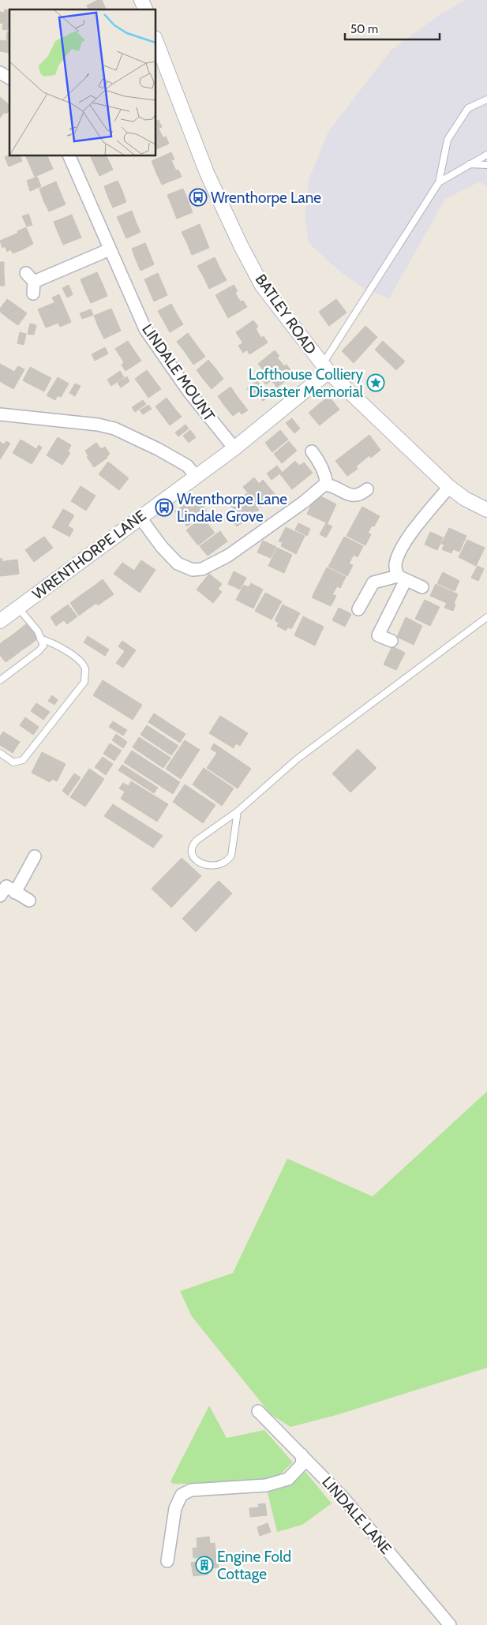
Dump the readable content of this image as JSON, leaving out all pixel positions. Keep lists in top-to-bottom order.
{
  "streets": {
    "street": [
      "BATLEY ROAD",
      "LINDALE MOUNT",
      "WRENTHORPE LANE",
      "LINDALE LANE"
    ]
  },
  "crossings": [
    ["BATLEY ROAD", "WRENTHORPE LANE"],
    ["LINDALE MOUNT", "WRENTHORPE LANE"]
  ],
  "places": {
    "bus stop": ["Wrenthorpe Lane", "Wrenthorpe Lane Lindale Grove"],
    "place": ["Lofthouse Colliery Disaster Memorial"],
    "building": ["Engine Fold Cottage"]
  },
  "scale_bar": "50 m"
}
